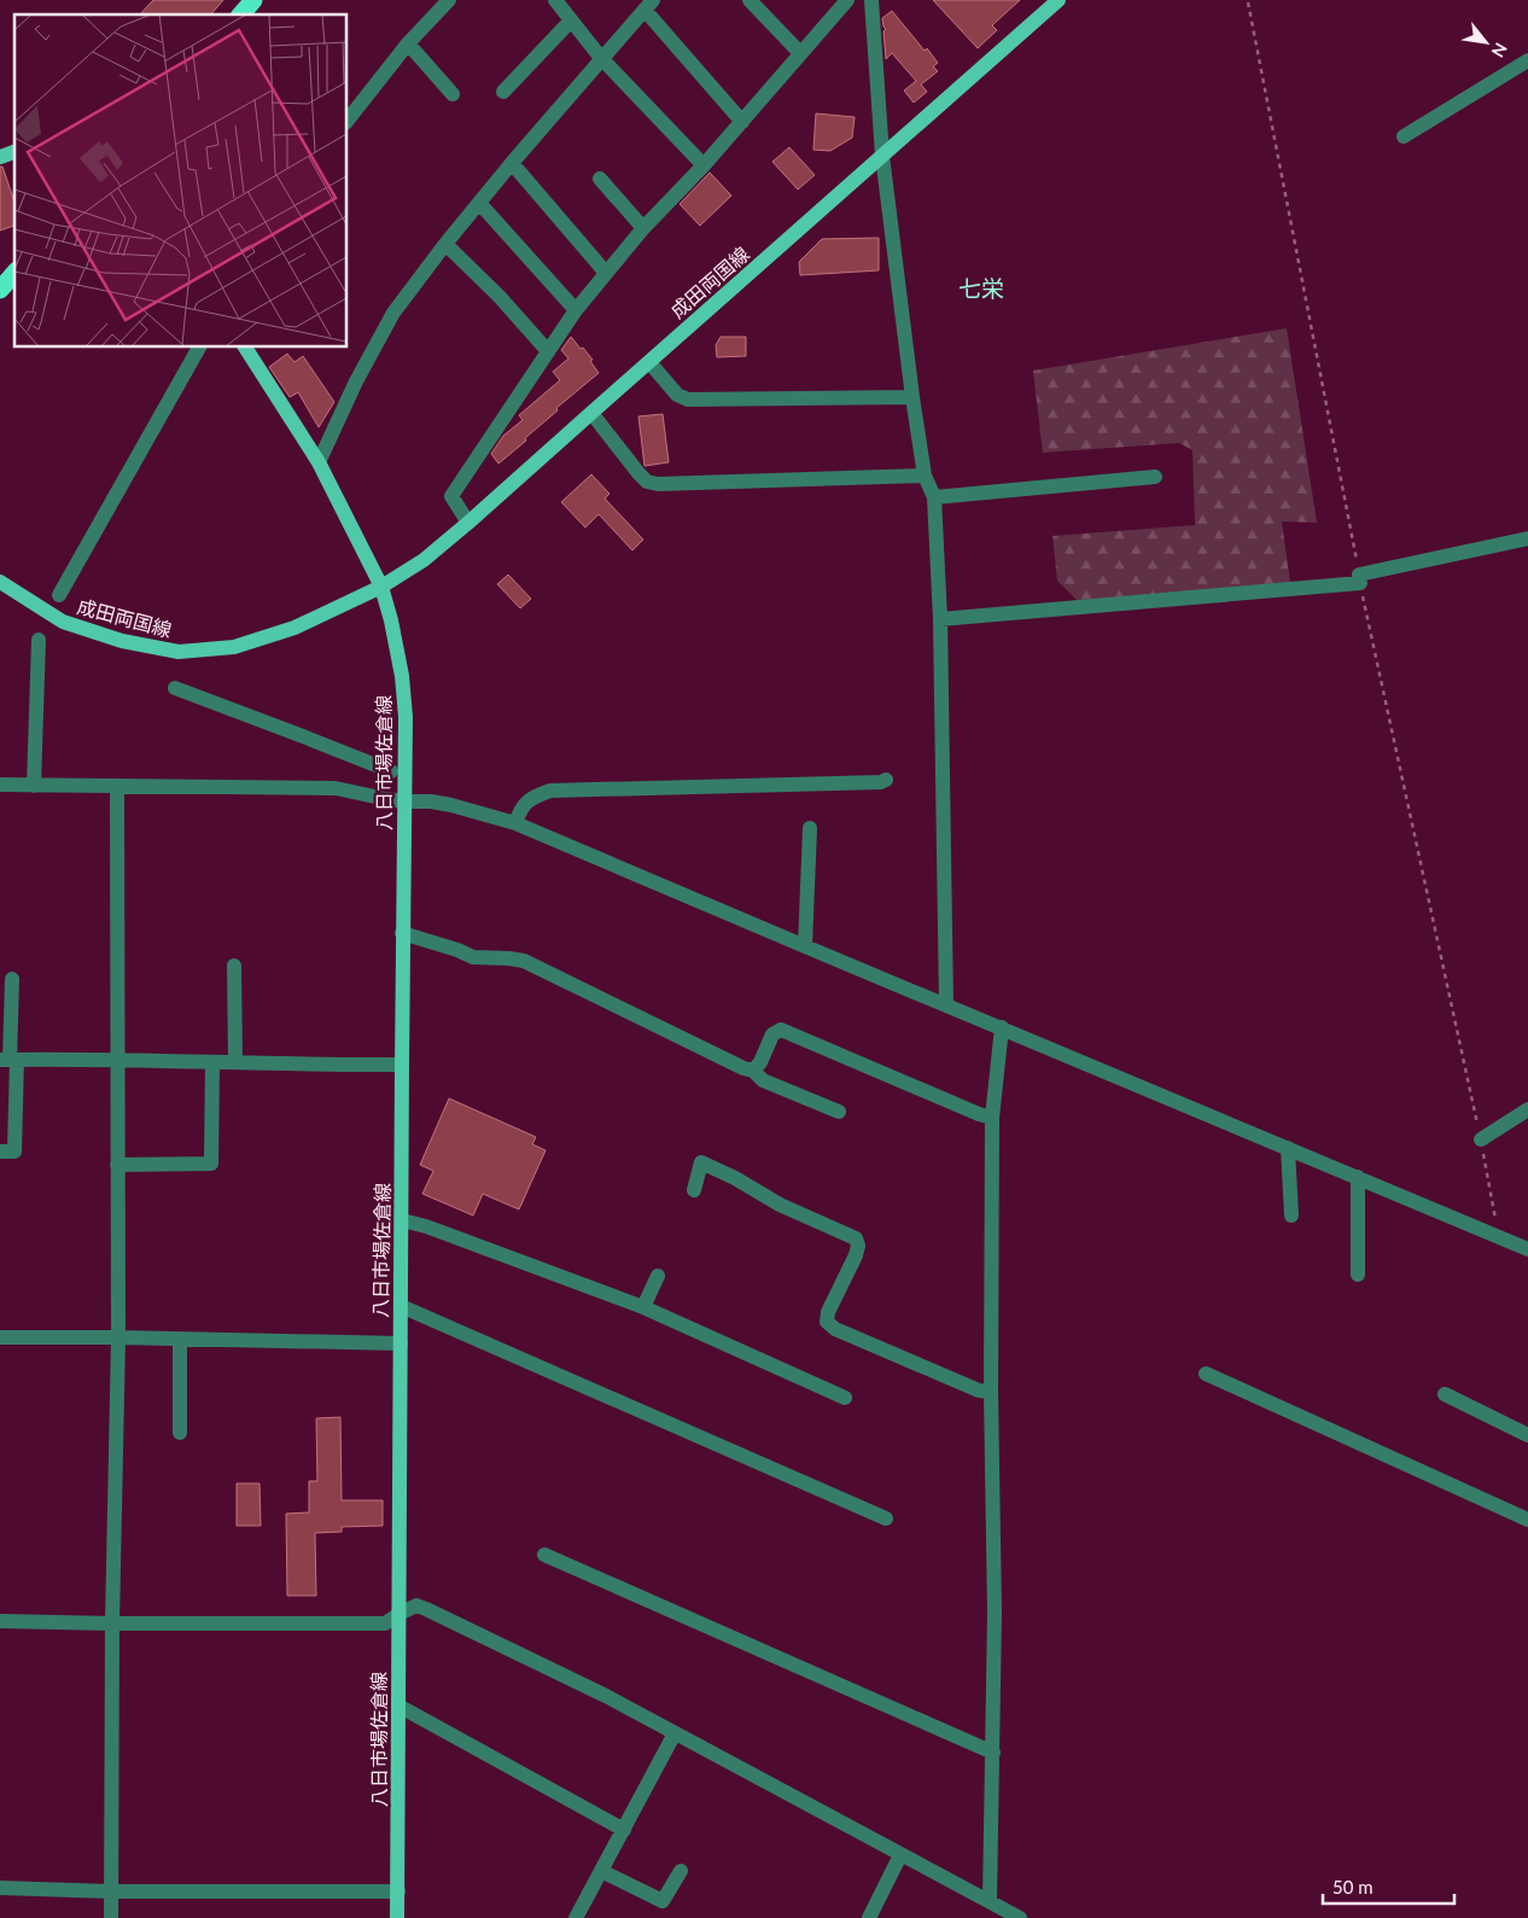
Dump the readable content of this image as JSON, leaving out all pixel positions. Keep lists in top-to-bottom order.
{
  "streets": {
    "main road": ["成田両国線", "八日市場佐倉線"]
  },
  "crossings": [
    ["成田両国線", "八日市場佐倉線"]
  ],
  "districts": ["七栄"],
  "scale_bar": "50 m",
  "north": "bottom right"
}
